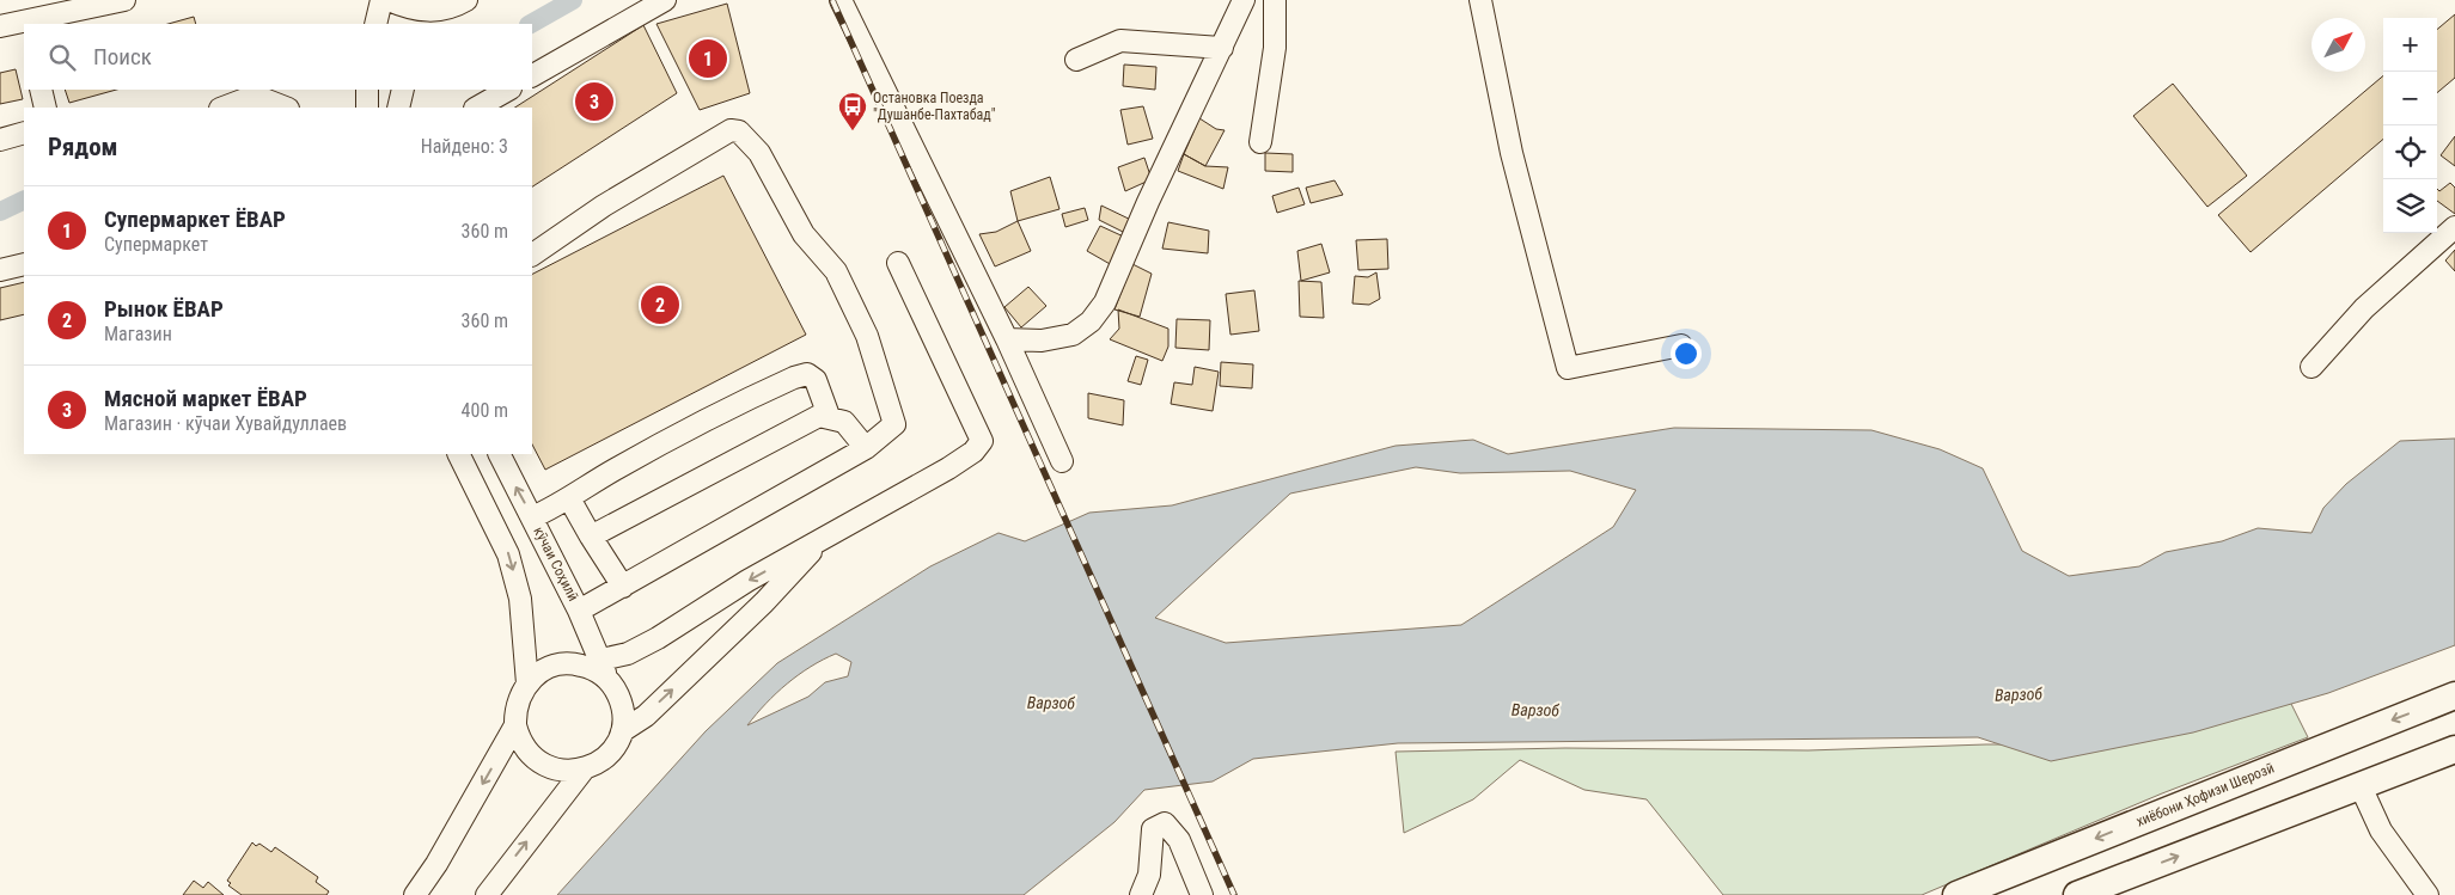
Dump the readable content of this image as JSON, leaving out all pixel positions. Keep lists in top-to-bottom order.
{
  "streets": {
    "main road": ["хиёбони Ҳофизи Шерозӣ"],
    "street": ["кӯчаи Соҳилӣ"]
  },
  "water": ["Варзоб"],
  "places": {
    "bus stop": ["Остановка Поезда \"Душанбе-Пахтабад\""]
  },
  "north": "top right",
  "page": {
    "map_buttons": ["+", "−"],
    "search": "Поиск",
    "pins": ["1", "3", "2"],
    "heading": ["Рядом", "Найдено: 3"],
    "list": [
      {
        "mark": "1",
        "name": "Супермаркет ЁВАР",
        "note": "Супермаркет",
        "value": "360 m"
      },
      {
        "mark": "2",
        "name": "Рынок ЁВАР",
        "note": "Магазин",
        "value": "360 m"
      },
      {
        "mark": "3",
        "name": "Мясной маркет ЁВАР",
        "note": "Магазин · кӯчаи Хувайдуллаев",
        "value": "400 m"
      }
    ]
  }
}
